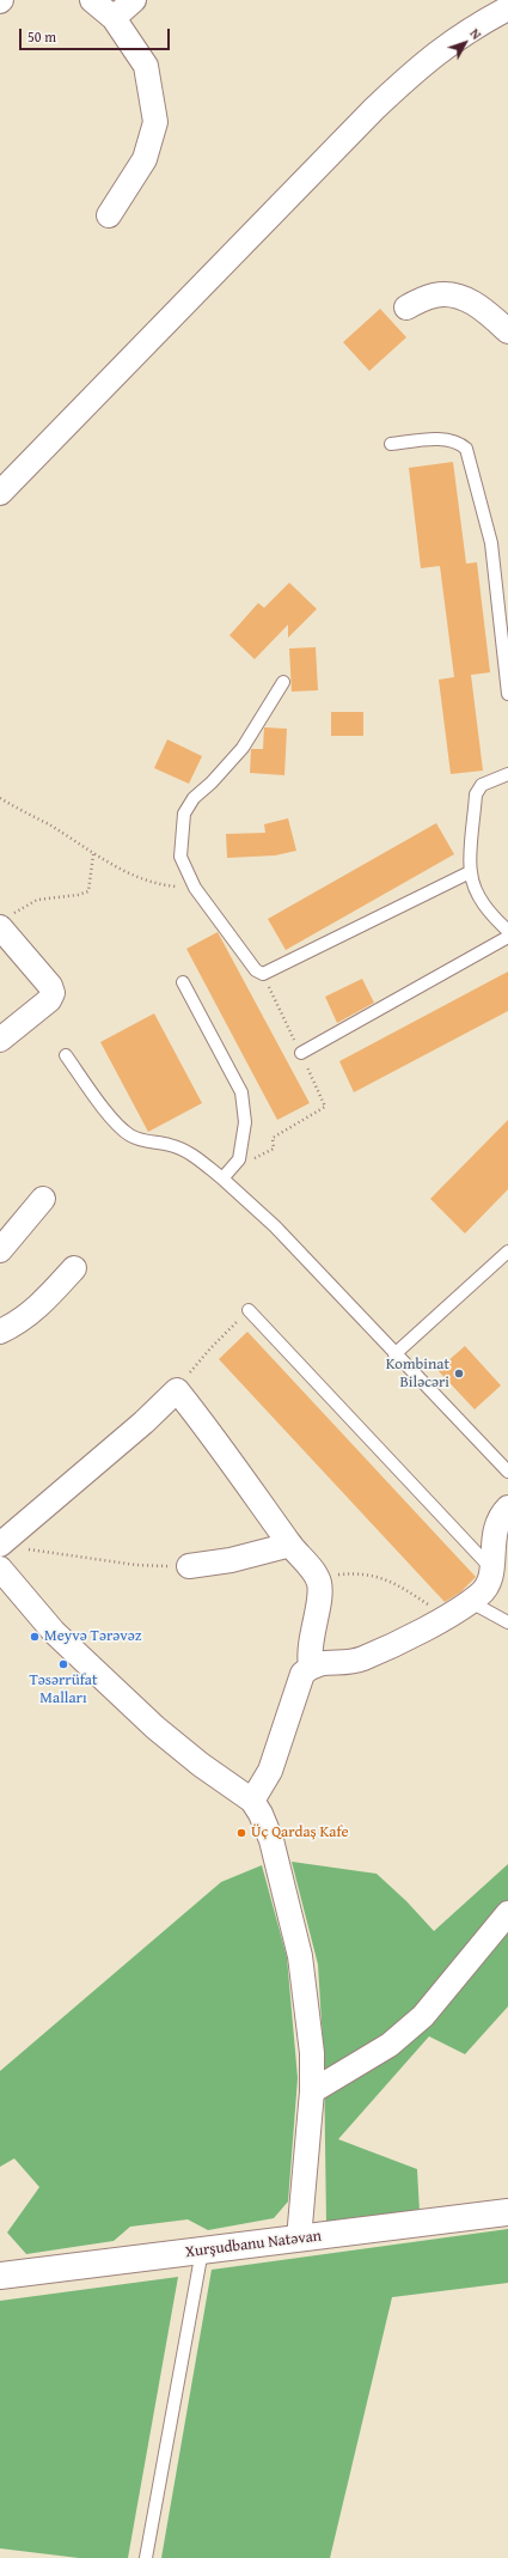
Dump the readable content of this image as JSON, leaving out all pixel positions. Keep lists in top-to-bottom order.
{
  "streets": {
    "main road": ["Xurşudbanu Natəvan"]
  },
  "places": [
    "Kombinat Biləcəri",
    "Meyvə Tərəvəz",
    "Təsərrüfat Malları",
    "Üç Qardaş Kafe"
  ],
  "scale_bar": "50 m",
  "north": "top right"
}
